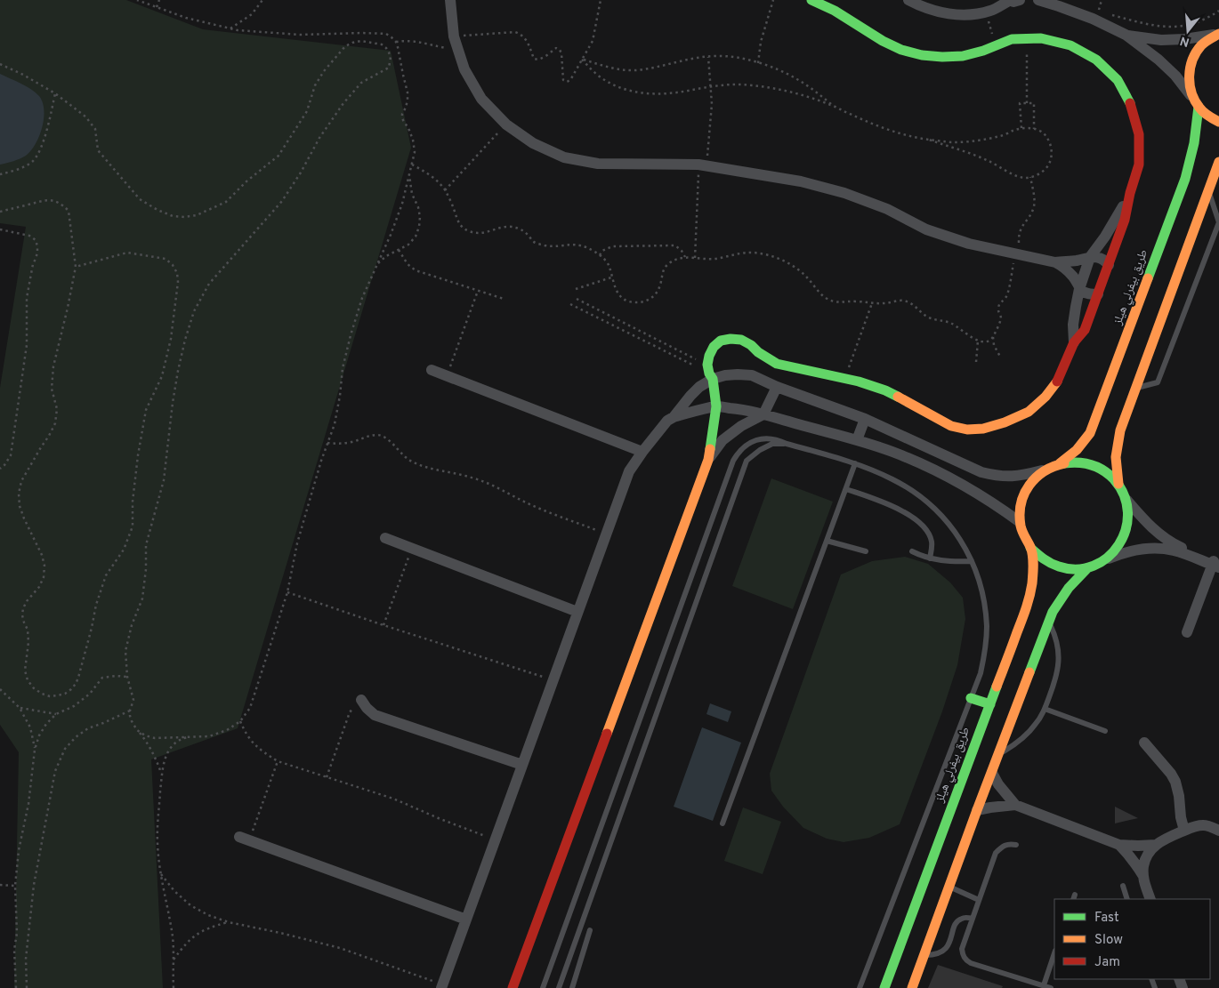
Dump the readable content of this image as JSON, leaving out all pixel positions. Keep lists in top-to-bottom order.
{
  "streets": {
    "street": ["طريق بيفرلي هيلز"]
  },
  "legend": ["Fast", "Slow", "Jam"],
  "north": "bottom"
}
